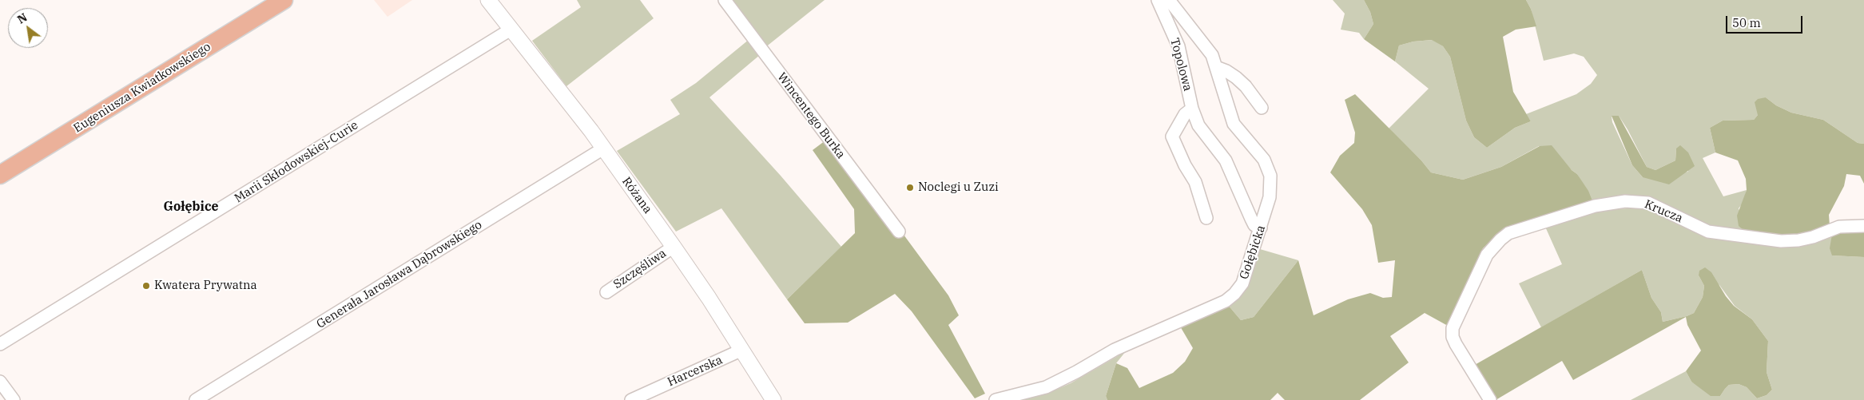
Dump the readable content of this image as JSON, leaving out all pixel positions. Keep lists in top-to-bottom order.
{
  "streets": {
    "main road": ["Eugeniusza Kwiatkowskiego"],
    "street": [
      "Topolowa",
      "Wincentego Burka",
      "Marii Skłodowskiej-Curie",
      "Różana",
      "Krucza",
      "Gołębicka",
      "Szczęśliwa",
      "Generała Jarosława Dąbrowskiego",
      "Harcerska"
    ]
  },
  "crossings": [
    ["Topolowa", "Gołębicka"],
    ["Marii Skłodowskiej-Curie", "Różana"],
    ["Różana", "Szczęśliwa"],
    ["Różana", "Generała Jarosława Dąbrowskiego"],
    ["Różana", "Harcerska"]
  ],
  "districts": ["Gołębice"],
  "places": ["Noclegi u Zuzi", "Kwatera Prywatna"],
  "scale_bar": "50 m",
  "north": "top left"
}
